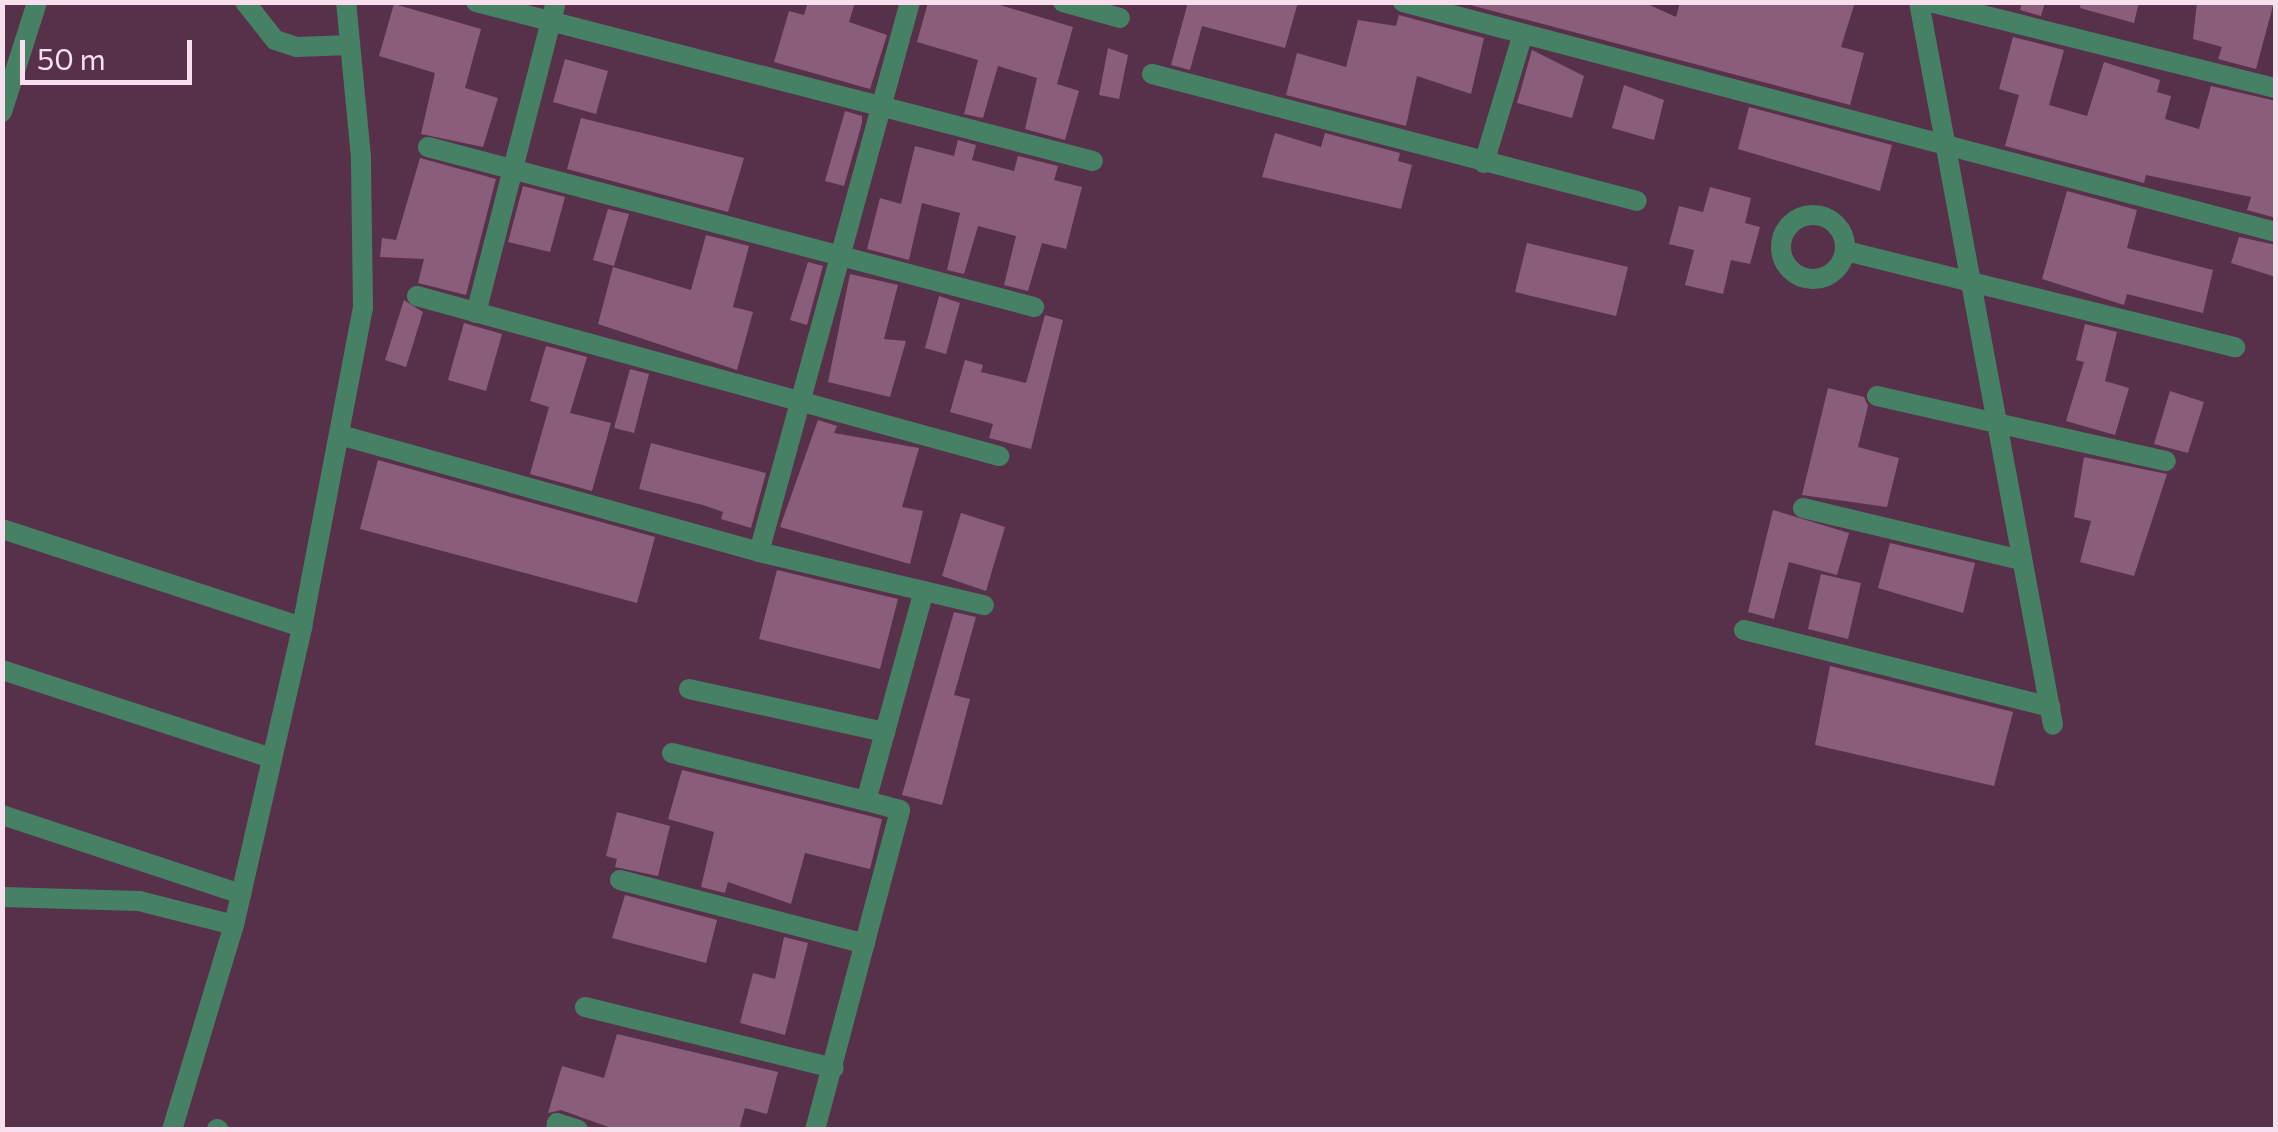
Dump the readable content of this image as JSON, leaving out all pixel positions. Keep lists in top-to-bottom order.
{
  "scale_bar": "50 m"
}
